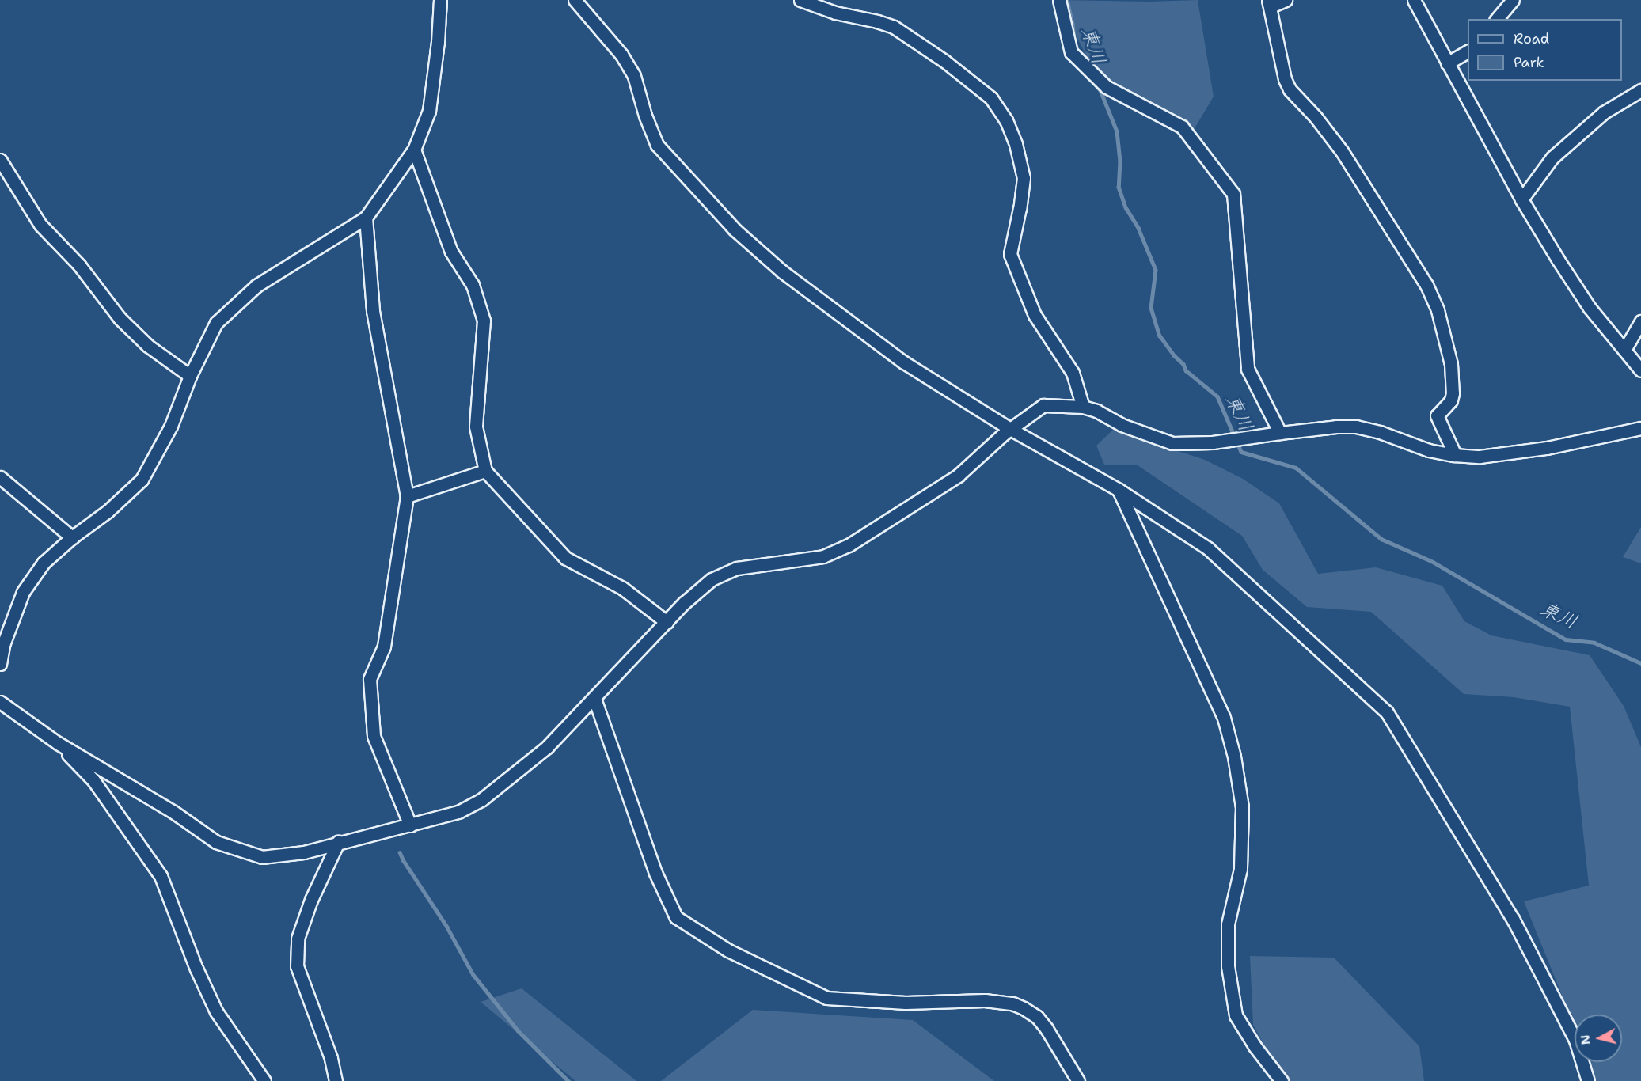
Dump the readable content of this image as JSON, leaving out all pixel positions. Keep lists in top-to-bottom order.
{
  "water": ["東川"],
  "legend": ["Road", "Park"],
  "north": "left"
}
